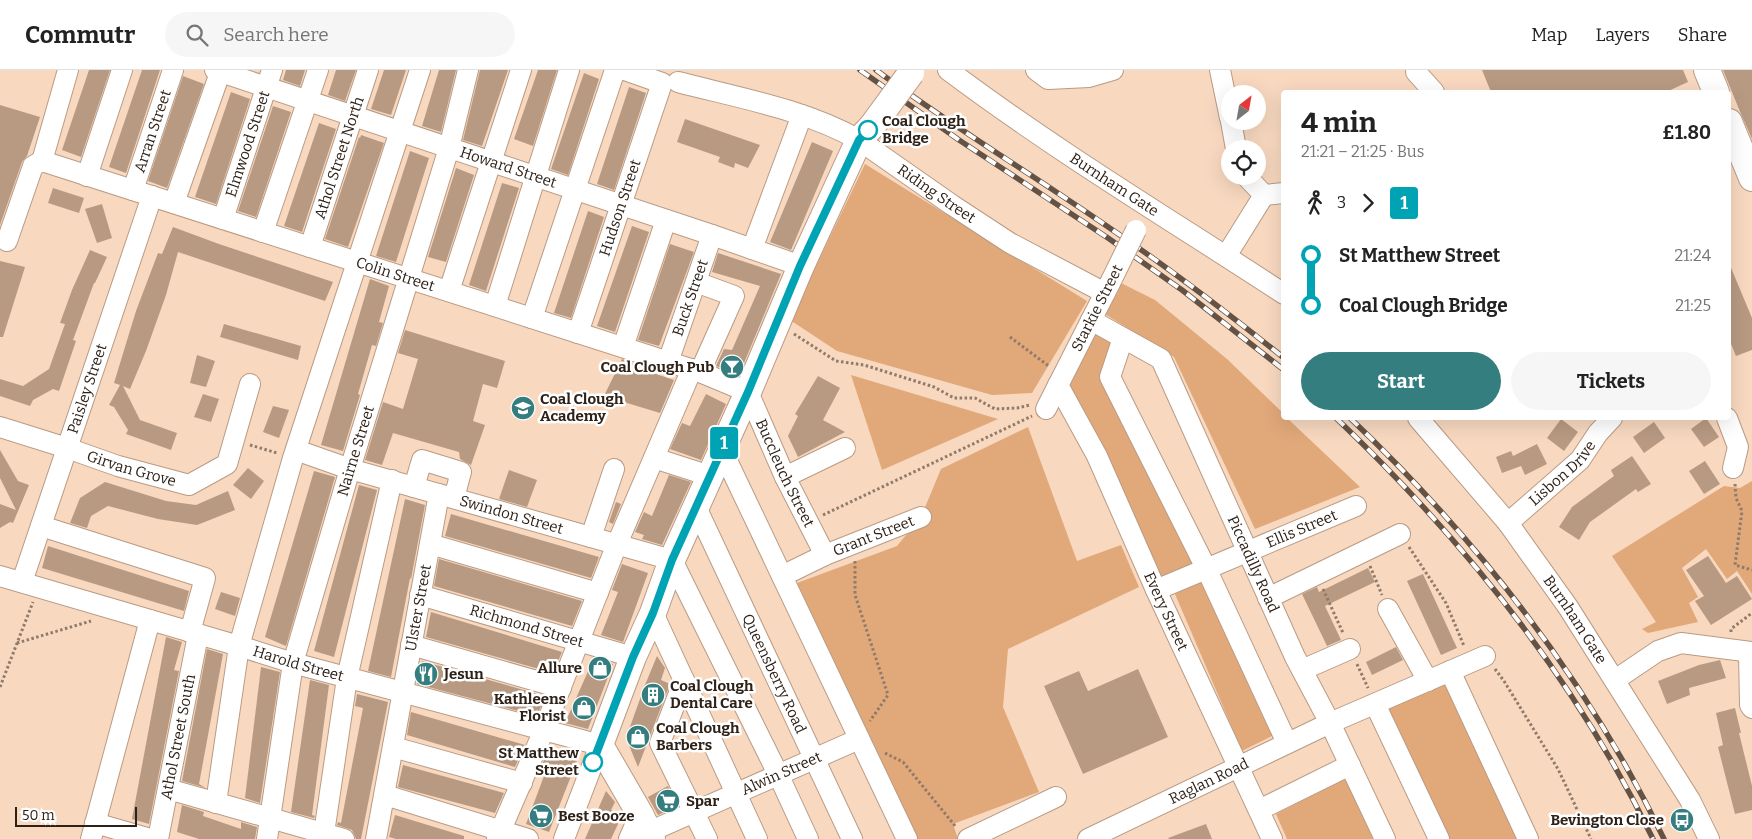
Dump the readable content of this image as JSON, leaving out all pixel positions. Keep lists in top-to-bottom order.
{
  "streets": {
    "street": [
      "Arran Street",
      "Elmwood Street",
      "Athol Street North",
      "Howard Street",
      "Burnham Gate",
      "Riding Street",
      "Hudson Street",
      "Colin Street",
      "Buck Street",
      "Starkie Street",
      "Paisley Street",
      "Nairne Street",
      "Girvan Grove",
      "Lisbon Drive",
      "Buccleuch Street",
      "Swindon Street",
      "Ellis Street",
      "Grant Street",
      "Piccadilly Road",
      "Ulster Street",
      "Every Street",
      "Richmond Street",
      "Harold Street",
      "Queensberry Road",
      "Athol Street South",
      "Alwin Street",
      "Raglan Road"
    ]
  },
  "crossings": [
    ["Arran Street", "Colin Street"],
    ["Elmwood Street", "Howard Street"],
    ["Elmwood Street", "Colin Street"],
    ["Athol Street North", "Howard Street"],
    ["Athol Street North", "Colin Street"],
    ["Howard Street", "Hudson Street"],
    ["Howard Street", "Buck Street"],
    ["Howard Street", "Nairne Street"],
    ["Burnham Gate", "Starkie Street"],
    ["Burnham Gate", "Lisbon Drive"],
    ["Riding Street", "Hudson Street"],
    ["Riding Street", "Starkie Street"],
    ["Hudson Street", "Colin Street"],
    ["Colin Street", "Buck Street"],
    ["Colin Street", "Paisley Street"],
    ["Colin Street", "Nairne Street"],
    ["Colin Street", "Buccleuch Street"],
    ["Starkie Street", "Piccadilly Road"],
    ["Starkie Street", "Every Street"],
    ["Paisley Street", "Girvan Grove"],
    ["Paisley Street", "Harold Street"],
    ["Paisley Street", "Athol Street South"],
    ["Nairne Street", "Swindon Street"],
    ["Nairne Street", "Harold Street"],
    ["Buccleuch Street", "Grant Street"],
    ["Swindon Street", "Ulster Street"],
    ["Ellis Street", "Piccadilly Road"],
    ["Ellis Street", "Every Street"],
    ["Piccadilly Road", "Raglan Road"],
    ["Ulster Street", "Richmond Street"],
    ["Ulster Street", "Harold Street"],
    ["Every Street", "Raglan Road"],
    ["Harold Street", "Athol Street South"],
    ["Queensberry Road", "Alwin Street"]
  ],
  "places": {
    "other": ["Coal Clough Bridge", "St Matthew Street"],
    "bar": ["Coal Clough Pub"],
    "school or university": ["Coal Clough Academy"],
    "shop": ["Allure", "Kathleens Florist", "Coal Clough Barbers"],
    "restaurant": ["Jesun"],
    "building": ["Coal Clough Dental Care"],
    "supermarket": ["Spar", "Best Booze"],
    "bus stop": ["Bevington Close"]
  },
  "lines": ["bus line 1"],
  "scale_bar": "50 m",
  "north": "top right",
  "page": {
    "header": "Commutr",
    "search": "Search here",
    "nav": ["Map", "Layers", "Share"],
    "on_map": "1",
    "heading": ["4 min", "21:21 – 21:25 · Bus", "£1.80"],
    "legs": ["3", "1"],
    "list": [
      {
        "name": "St Matthew Street",
        "value": "21:24"
      },
      {
        "name": "Coal Clough Bridge",
        "value": "21:25"
      }
    ],
    "buttons": ["Start", "Tickets"],
    "scale": "50 m"
  }
}
